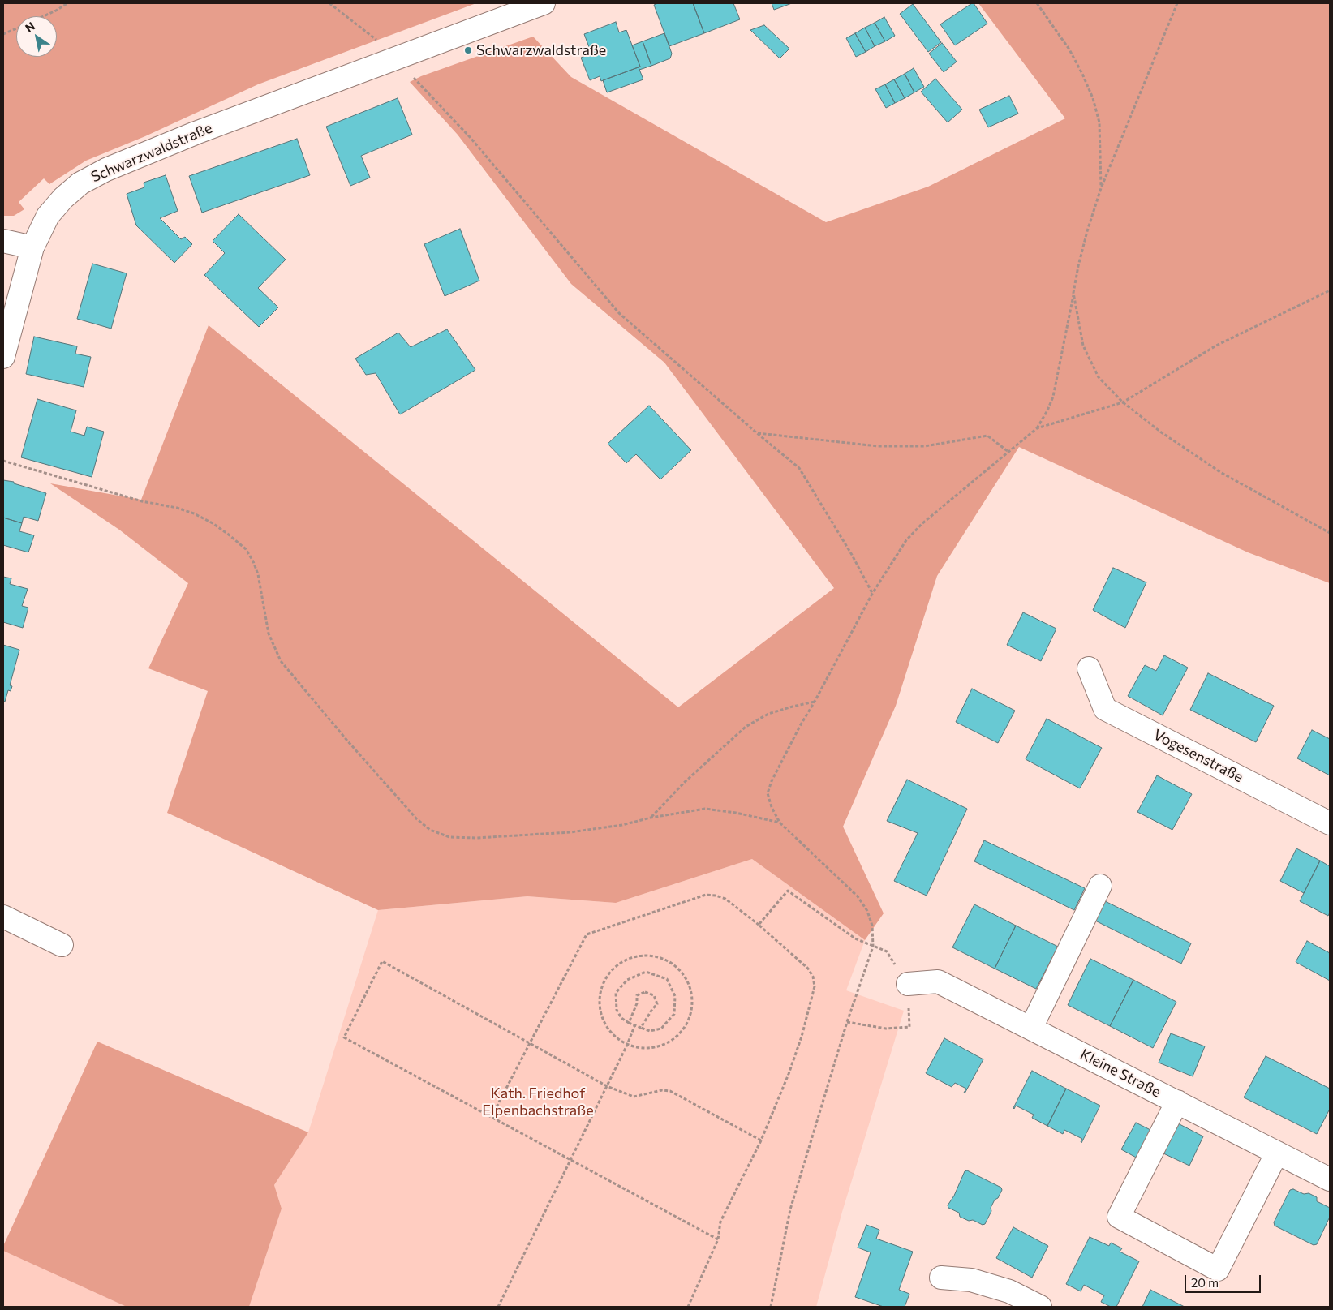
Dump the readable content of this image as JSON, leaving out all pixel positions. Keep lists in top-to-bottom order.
{
  "streets": {
    "street": ["Schwarzwaldstraße", "Vogesenstraße", "Kleine Straße"]
  },
  "parks": ["Kath. Friedhof Elpenbachstraße"],
  "places": ["Schwarzwaldstraße"],
  "scale_bar": "20 m",
  "north": "top left"
}
